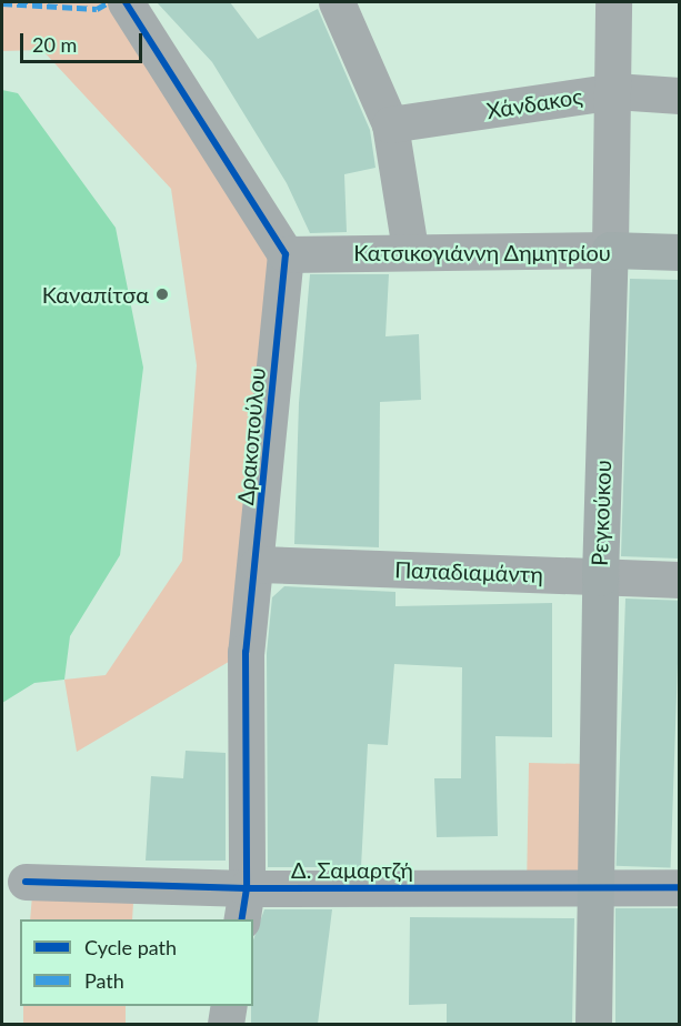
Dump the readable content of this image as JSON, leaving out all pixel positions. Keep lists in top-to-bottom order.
{
  "streets": {
    "main road": ["Κατσικογιάννη Δημητρίου", "Ρεγκούκου"],
    "street": [
      "Χάνδακος",
      "Δρακοπούλου",
      "Παπαδιαμάντη",
      "Δ. Σαμαρτζή"
    ]
  },
  "crossings": [
    ["Χάνδακος", "Ρεγκούκου"],
    ["Κατσικογιάννη Δημητρίου", "Δρακοπούλου"],
    ["Κατσικογιάννη Δημητρίου", "Ρεγκούκου"],
    ["Δρακοπούλου", "Παπαδιαμάντη"],
    ["Δρακοπούλου", "Δ. Σαμαρτζή"],
    ["Ρεγκούκου", "Παπαδιαμάντη"],
    ["Ρεγκούκου", "Δ. Σαμαρτζή"]
  ],
  "places": ["Καναπίτσα"],
  "legend": ["Cycle path", "Path"],
  "scale_bar": "20 m"
}
